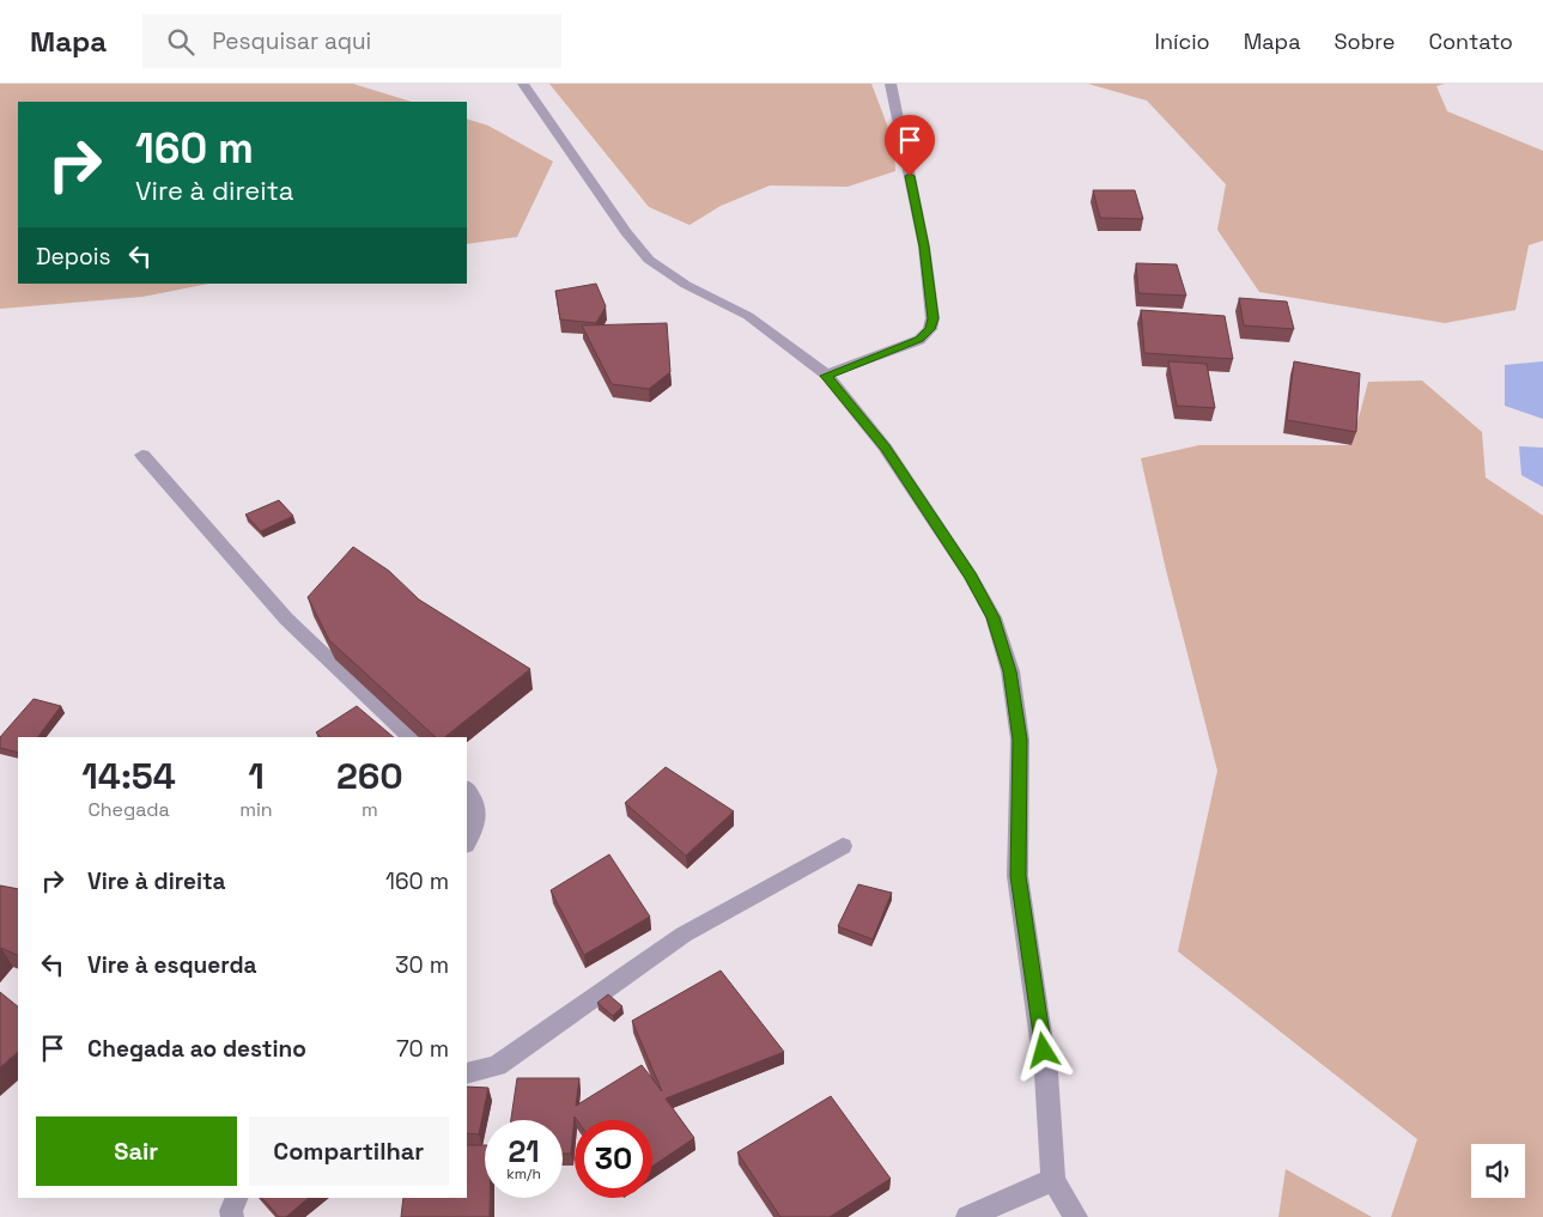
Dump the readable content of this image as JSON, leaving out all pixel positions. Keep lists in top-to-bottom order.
{
  "page": {
    "header": "Mapa",
    "search": "Pesquisar aqui",
    "nav": [
      "Início",
      "Mapa",
      "Sobre",
      "Contato"
    ],
    "turn": ["160 m", "Vire à direita"],
    "then": "Depois",
    "eta": [
      "14:54",
      "Chegada",
      "1",
      "min",
      "260",
      "m"
    ],
    "list": [
      {
        "name": "Vire à direita",
        "value": "160 m"
      },
      {
        "name": "Vire à esquerda",
        "value": "30 m"
      },
      {
        "name": "Chegada ao destino",
        "value": "70 m"
      }
    ],
    "buttons": ["Sair", "Compartilhar"],
    "speed": "21 km/h",
    "limit": "30"
  }
}
